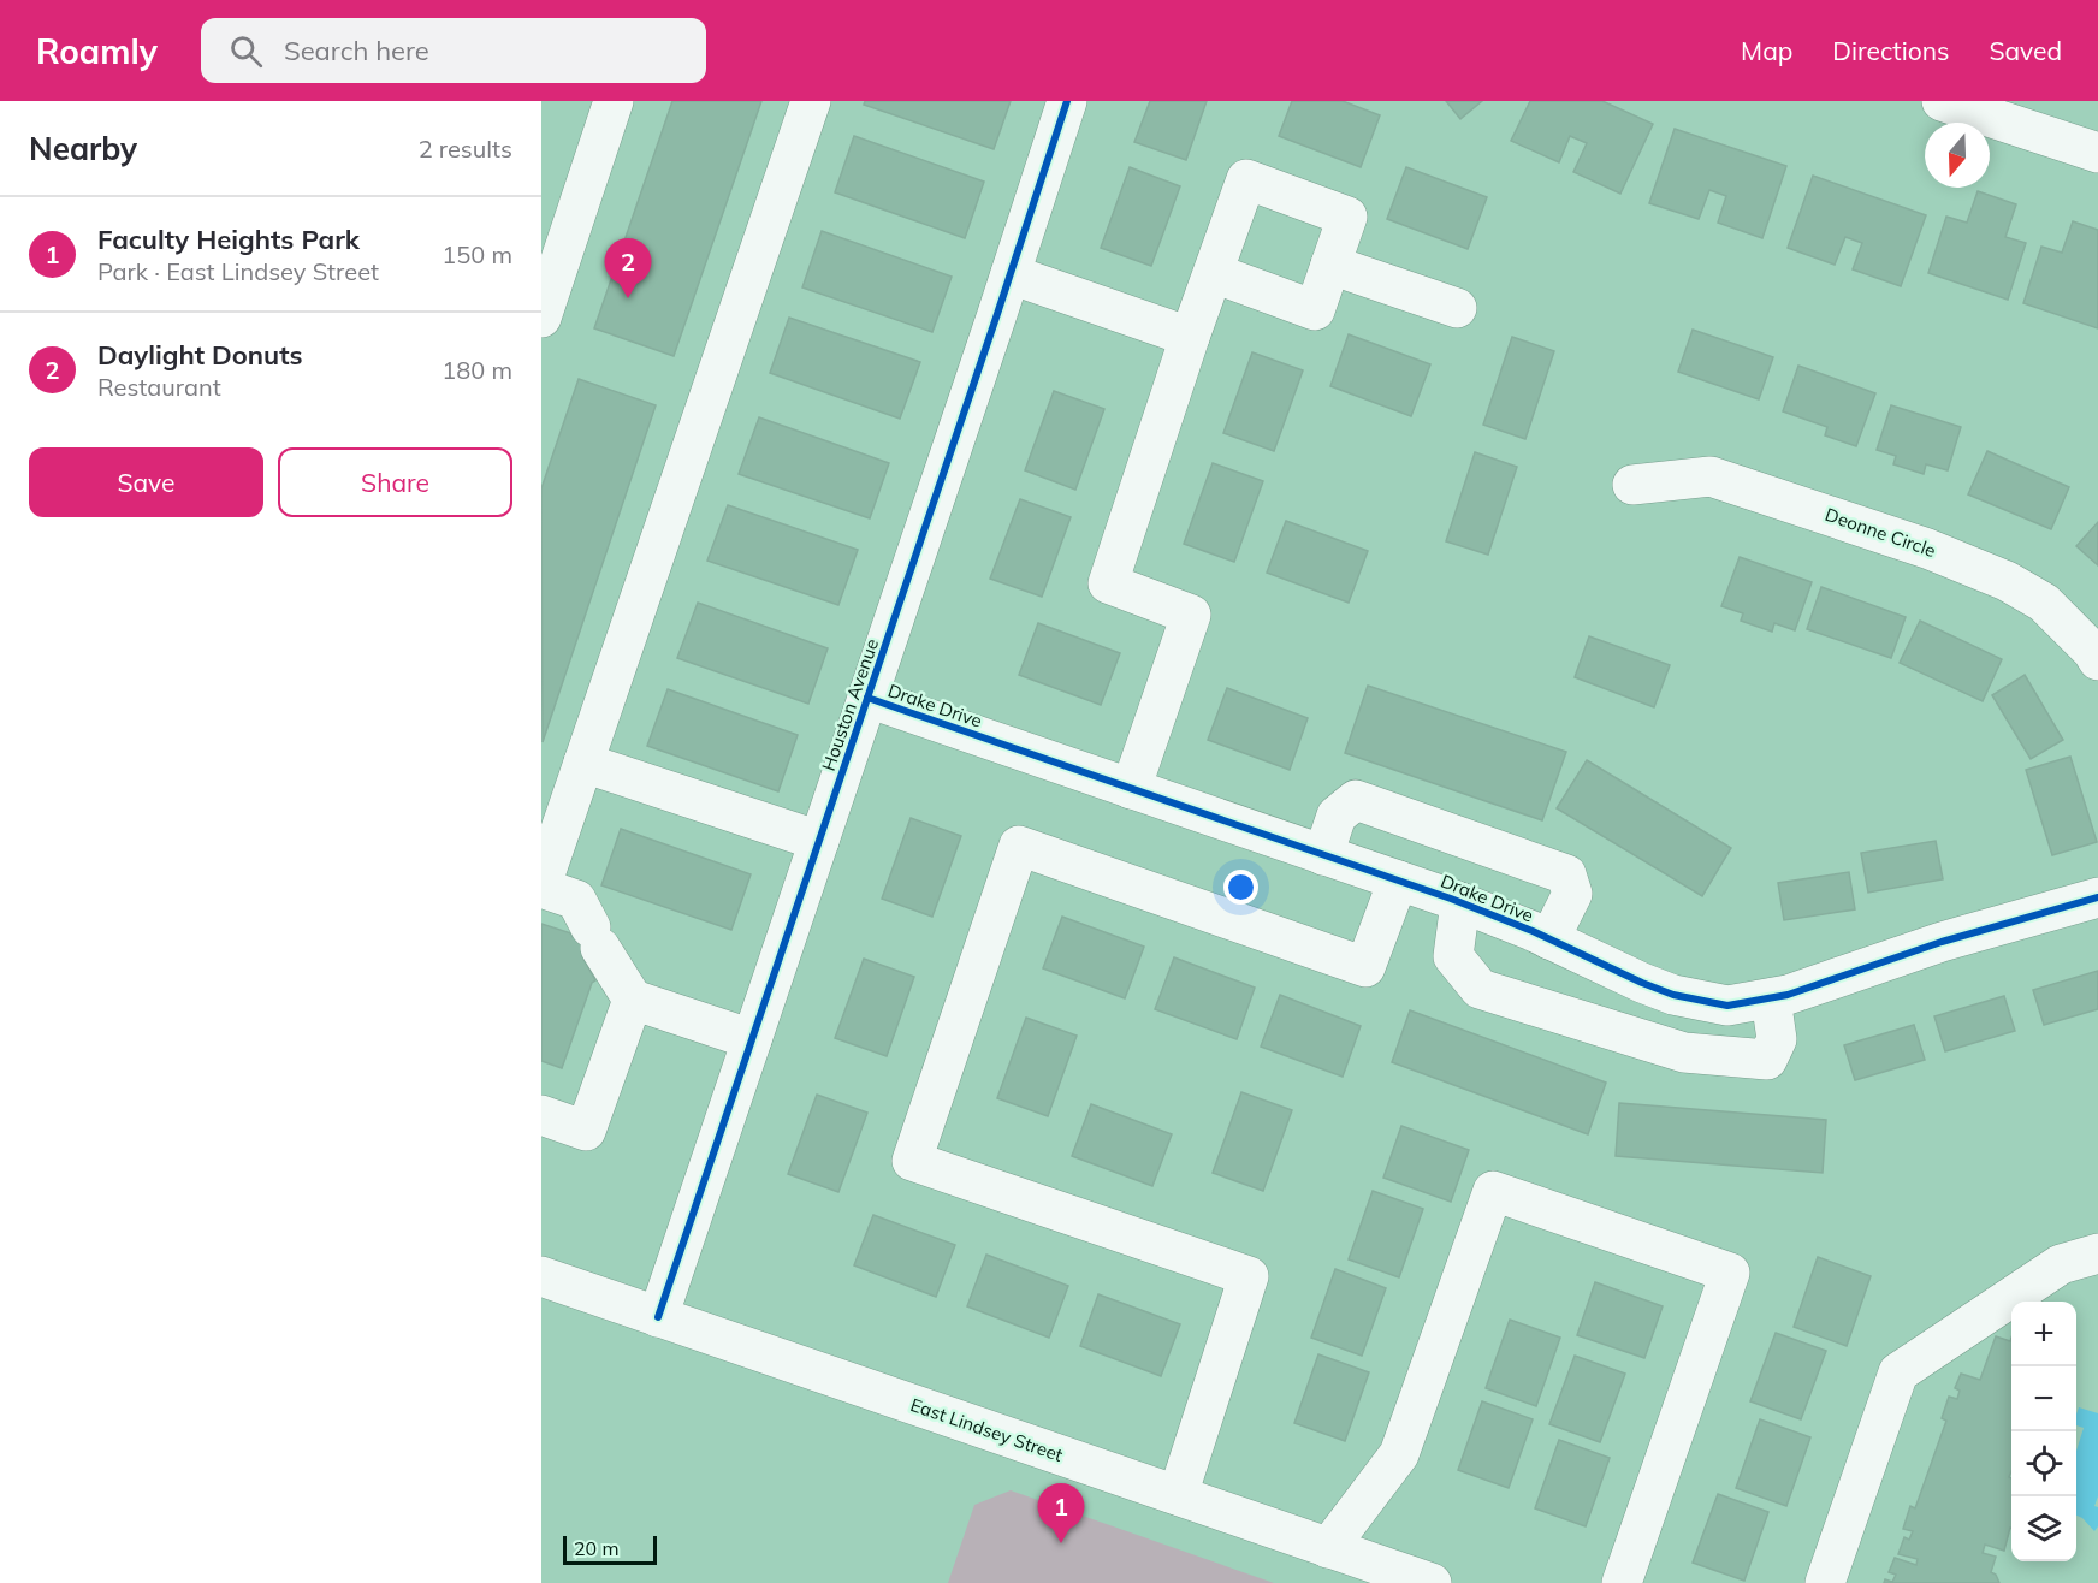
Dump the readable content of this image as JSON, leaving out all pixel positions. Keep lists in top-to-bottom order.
{
  "streets": {
    "street": [
      "Deonne Circle",
      "Houston Avenue",
      "Drake Drive",
      "East Lindsey Street"
    ]
  },
  "crossings": [
    ["Houston Avenue", "Drake Drive"],
    ["Houston Avenue", "East Lindsey Street"]
  ],
  "scale_bar": "20 m",
  "north": "bottom",
  "page": {
    "header": "Roamly",
    "search": "Search here",
    "nav": ["Map", "Directions", "Saved"],
    "heading": ["Nearby", "2 results"],
    "list": [
      {
        "mark": "1",
        "name": "Faculty Heights Park",
        "note": "Park · East Lindsey Street",
        "value": "150 m"
      },
      {
        "mark": "2",
        "name": "Daylight Donuts",
        "note": "Restaurant",
        "value": "180 m"
      }
    ],
    "pins": ["2", "1"],
    "buttons": ["Save", "Share"],
    "map_buttons": ["+", "−"],
    "scale": "20 m"
  }
}
